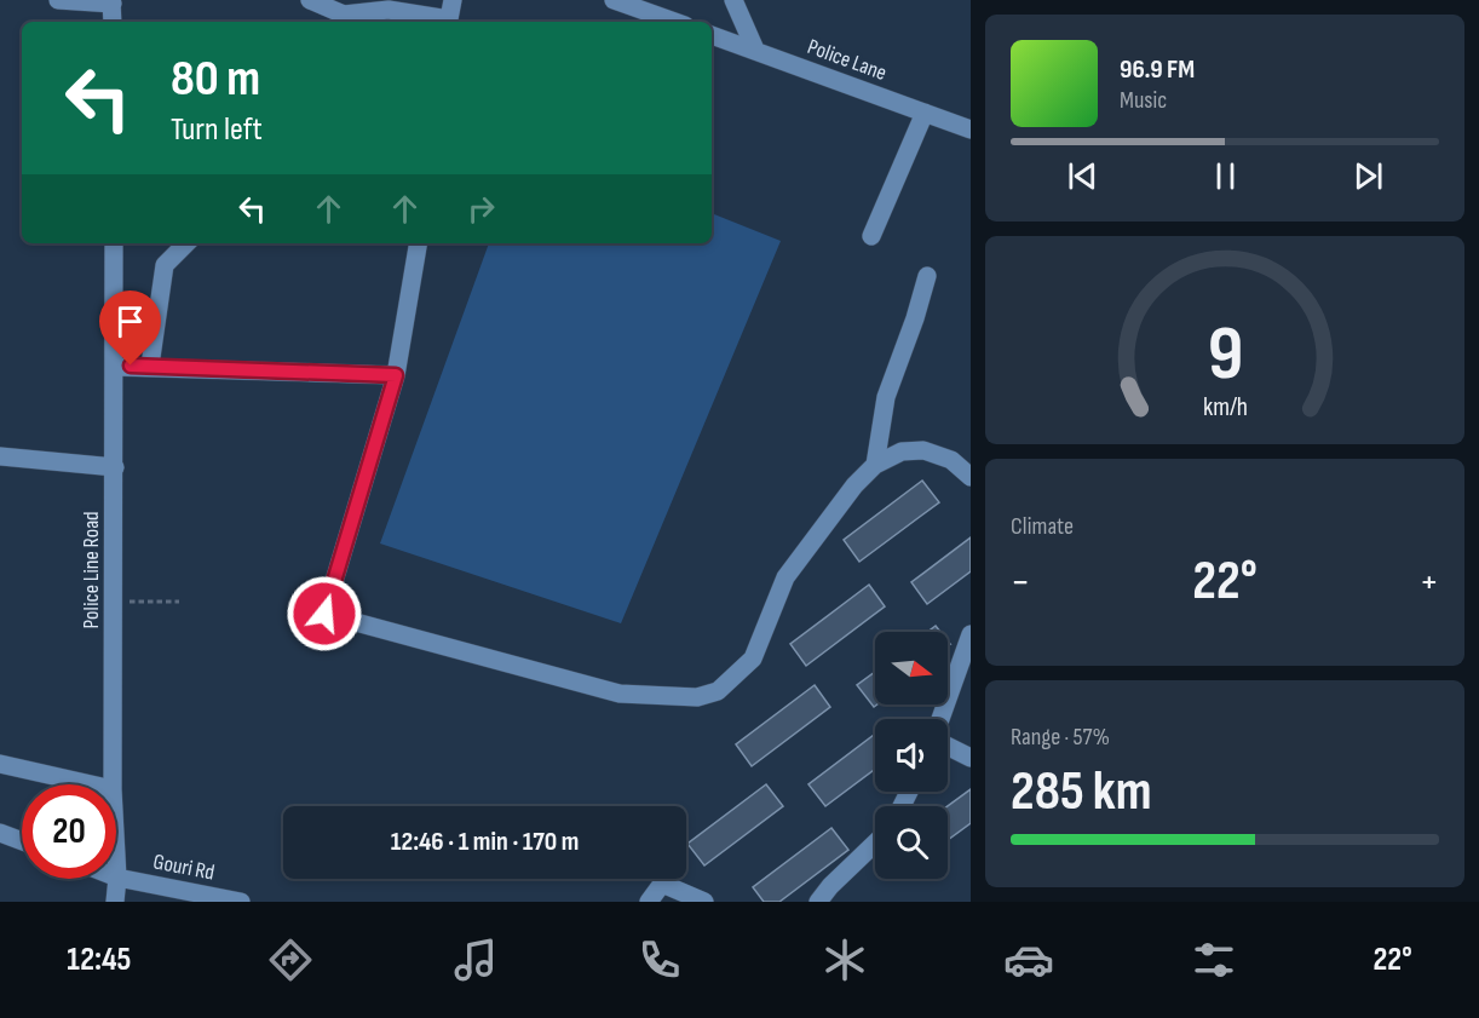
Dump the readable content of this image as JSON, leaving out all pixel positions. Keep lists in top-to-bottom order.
{
  "streets": {
    "street": ["Police Lane", "Police Line Road", "Gouri Rd"]
  },
  "crossings": [
    ["Police Line Road", "Gouri Rd"]
  ],
  "north": "right",
  "page": {
    "turn": ["80 m", "Turn left"],
    "song": ["96.9 FM", "Music"],
    "tile": [
      "Climate",
      ["Range · 57%", "285 km"]
    ],
    "heat": ["−", "22°", "+"],
    "limit": "20",
    "trip": "12:46 · 1 min · 170 m",
    "tabs": ["12:45", "22°"],
    "gauge": ["9", "km/h"]
  }
}
